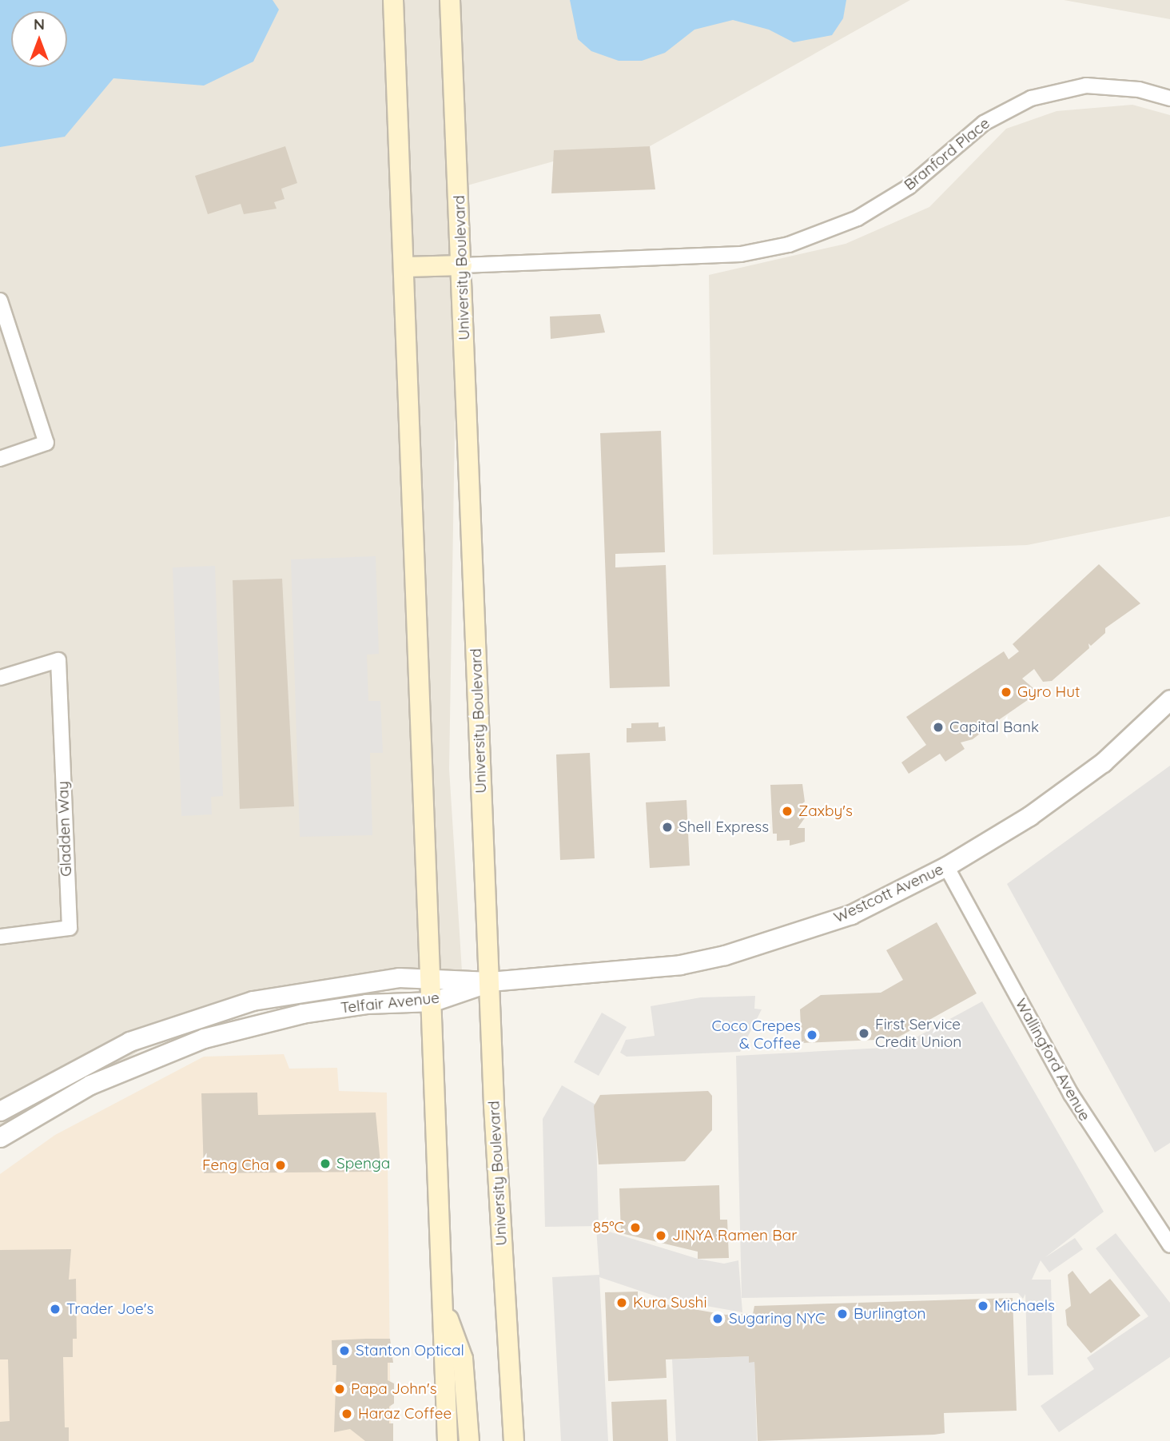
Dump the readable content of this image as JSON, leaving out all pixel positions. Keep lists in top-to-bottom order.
{
  "streets": {
    "main road": ["University Boulevard"],
    "street": [
      "Branford Place",
      "Gladden Way",
      "Westcott Avenue",
      "Telfair Avenue",
      "Wallingford Avenue"
    ]
  },
  "crossings": [
    ["Branford Place", "University Boulevard"],
    ["University Boulevard", "Westcott Avenue"],
    ["University Boulevard", "Telfair Avenue"],
    ["Westcott Avenue", "Telfair Avenue"],
    ["Westcott Avenue", "Wallingford Avenue"]
  ],
  "places": [
    "Gyro Hut",
    "Capital Bank",
    "Zaxby's",
    "Shell Express",
    "First Service Credit Union",
    "Coco Crepes & Coffee",
    "Spenga",
    "Feng Cha",
    "85°C",
    "JINYA Ramen Bar",
    "Kura Sushi",
    "Michaels",
    "Trader Joe's",
    "Burlington",
    "Sugaring NYC",
    "Stanton Optical",
    "Papa John's",
    "Haraz Coffee"
  ],
  "north": "top"
}
